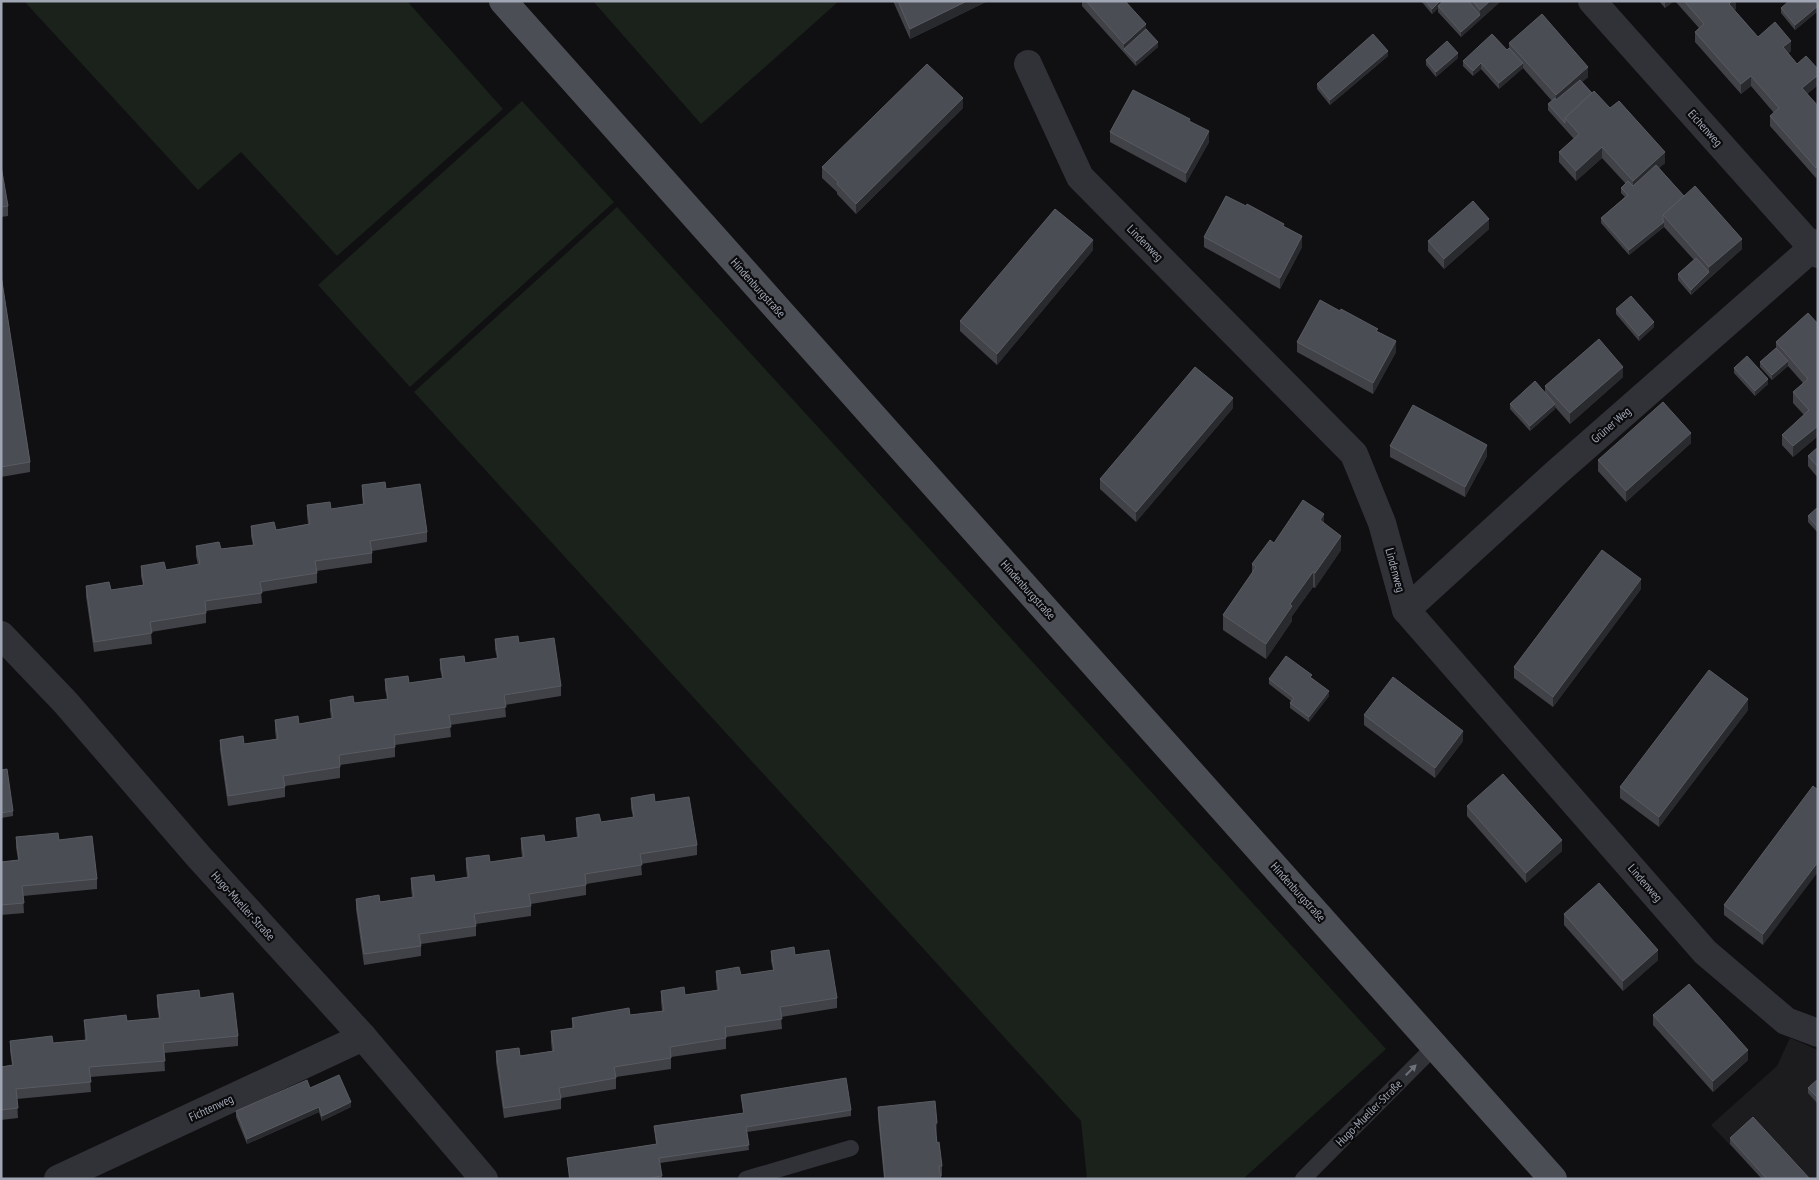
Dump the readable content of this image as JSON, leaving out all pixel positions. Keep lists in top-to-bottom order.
{
  "streets": {
    "main road": ["Hindenburgstraße"],
    "street": [
      "Eichenweg",
      "Lindenweg",
      "Grüner Weg",
      "Hugo-Mueller-Straße",
      "Fichtenweg"
    ]
  },
  "crossings": [
    ["Eichenweg", "Grüner Weg"],
    ["Lindenweg", "Grüner Weg"],
    ["Hindenburgstraße", "Hugo-Mueller-Straße"],
    ["Hugo-Mueller-Straße", "Fichtenweg"]
  ]
}
